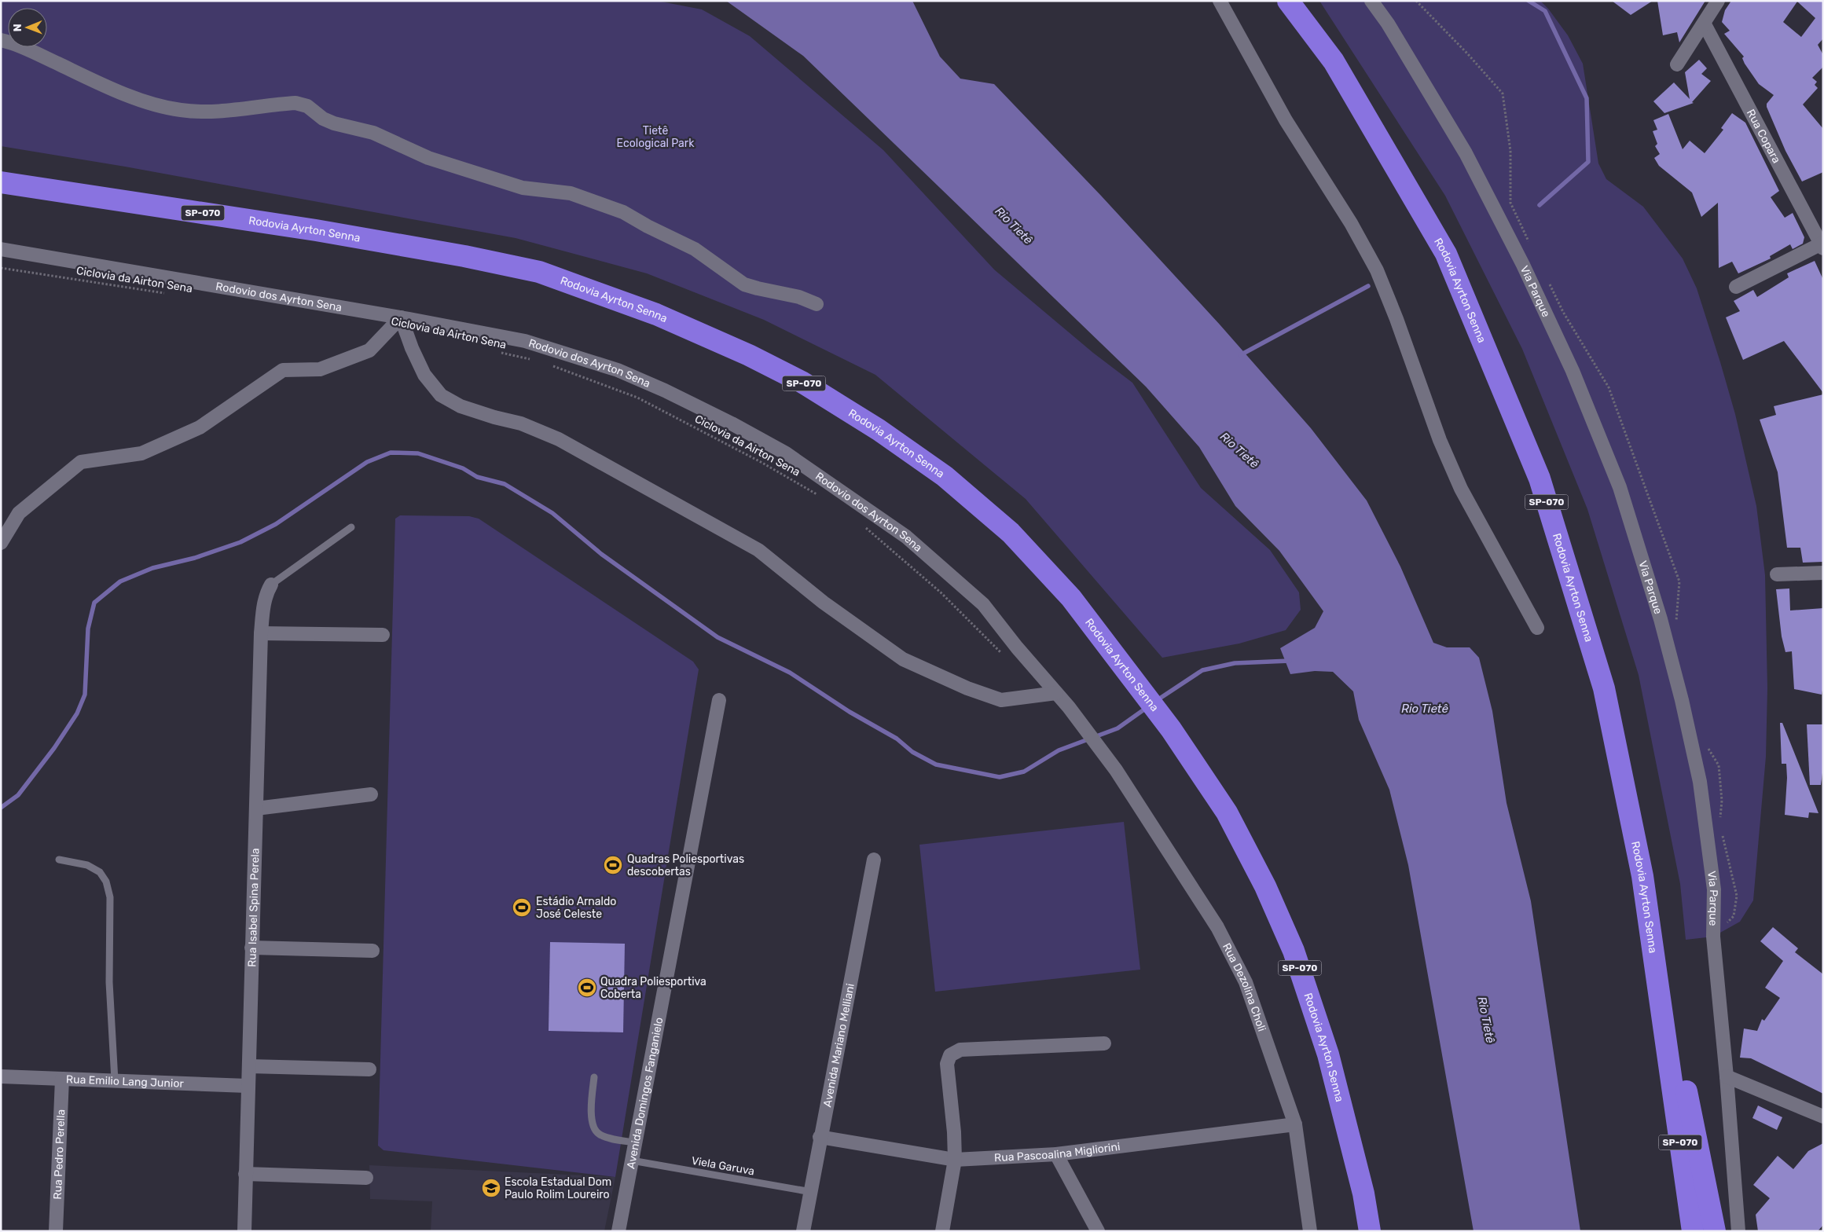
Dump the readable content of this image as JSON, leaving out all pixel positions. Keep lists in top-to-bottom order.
{
  "streets": {
    "highway": ["SP-070", "Rodovia Ayrton Senna"],
    "street": [
      "Rua Copara",
      "Via Parque",
      "Rodovio dos Ayrton Sena",
      "Rua Isabel Spina Perela",
      "Rua Dezolina Choli",
      "Avenida Mariano Melliani",
      "Rua Emilio Lang Junior",
      "Avenida Domingos Fanganielo",
      "Rua Pascoalina Migliorini",
      "Rua Pedro Perella"
    ],
    "lane": ["Viela Garuva"],
    "path": ["Ciclovia da Airton Sena"]
  },
  "crossings": [
    ["Rodovio dos Ayrton Sena", "Rua Dezolina Choli"],
    ["Rua Isabel Spina Perela", "Rua Emilio Lang Junior"],
    ["Rua Dezolina Choli", "Rua Pascoalina Migliorini"],
    ["Avenida Mariano Melliani", "Rua Pascoalina Migliorini"],
    ["Avenida Mariano Melliani", "Viela Garuva"],
    ["Rua Emilio Lang Junior", "Rua Pedro Perella"],
    ["Avenida Domingos Fanganielo", "Viela Garuva"]
  ],
  "water": ["Rio Tietê"],
  "parks": ["Tietê Ecological Park"],
  "places": {
    "sports": ["Quadras Poliesportivas descobertas", "Estádio Arnaldo José Celeste", "Quadra Poliesportiva Coberta"],
    "school or university": ["Escola Estadual Dom Paulo Rolim Loureiro"]
  },
  "north": "left"
}
